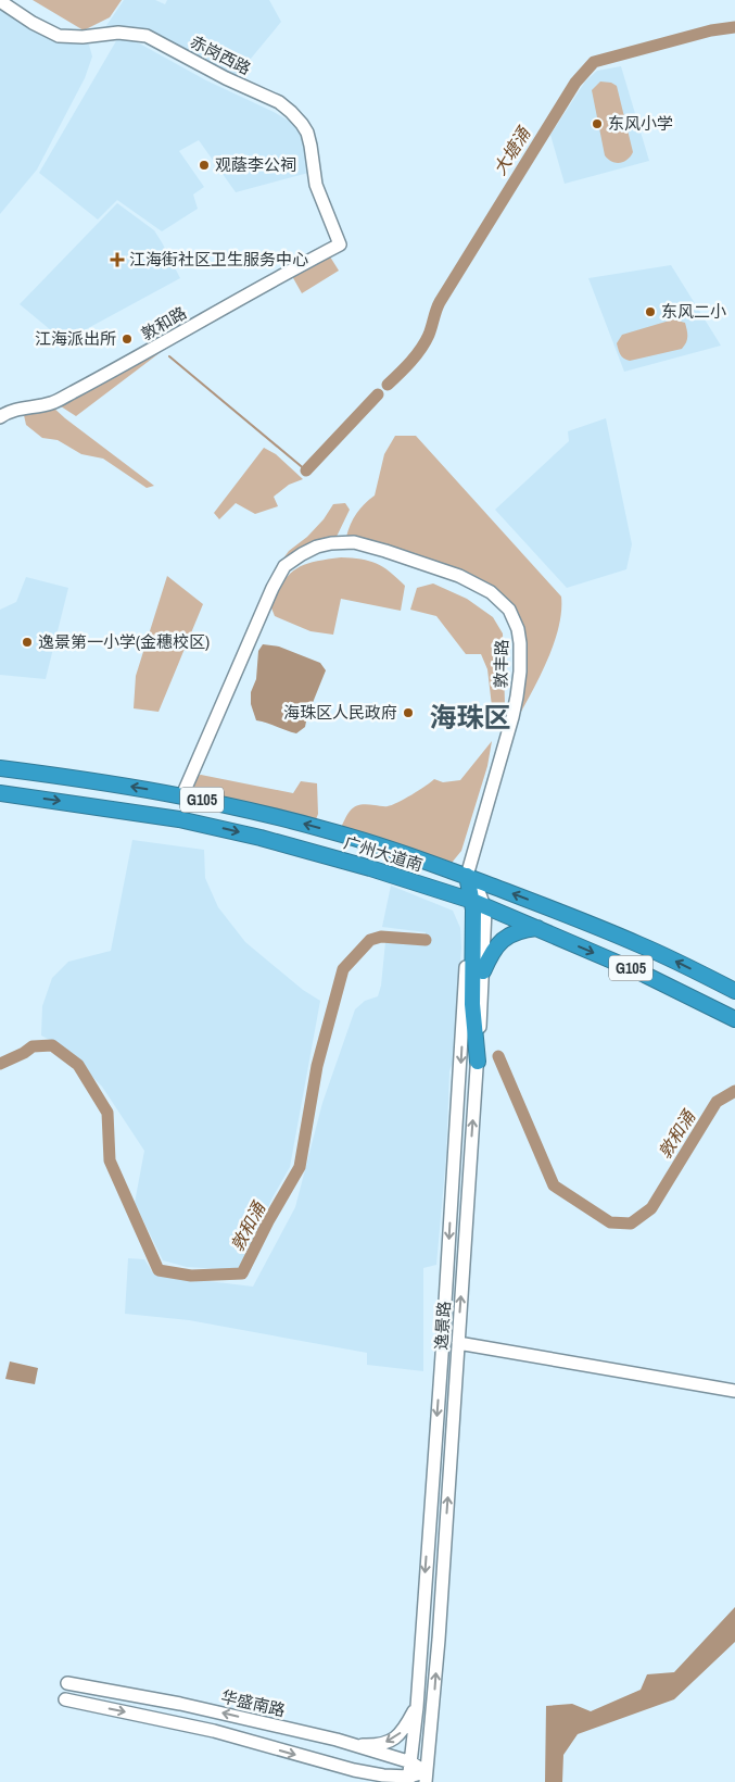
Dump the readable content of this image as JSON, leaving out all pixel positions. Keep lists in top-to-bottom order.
{
  "streets": {
    "highway": ["G105", "广州大道南"],
    "street": [
      "赤岗西路",
      "敦和路",
      "敦丰路",
      "逸景路",
      "华盛南路"
    ]
  },
  "crossings": [
    ["赤岗西路", "敦和路"],
    ["敦丰路", "广州大道南"],
    ["广州大道南", "逸景路"],
    ["逸景路", "华盛南路"]
  ],
  "districts": ["海珠区"],
  "water": ["大塘涌", "敦和涌"],
  "places": {
    "other": [
      "东风小学",
      "观蔭李公祠",
      "东风二小",
      "江海派出所",
      "逸景第一小学(金穗校区)",
      "海珠区人民政府"
    ],
    "health": ["江海街社区卫生服务中心"]
  }
}
